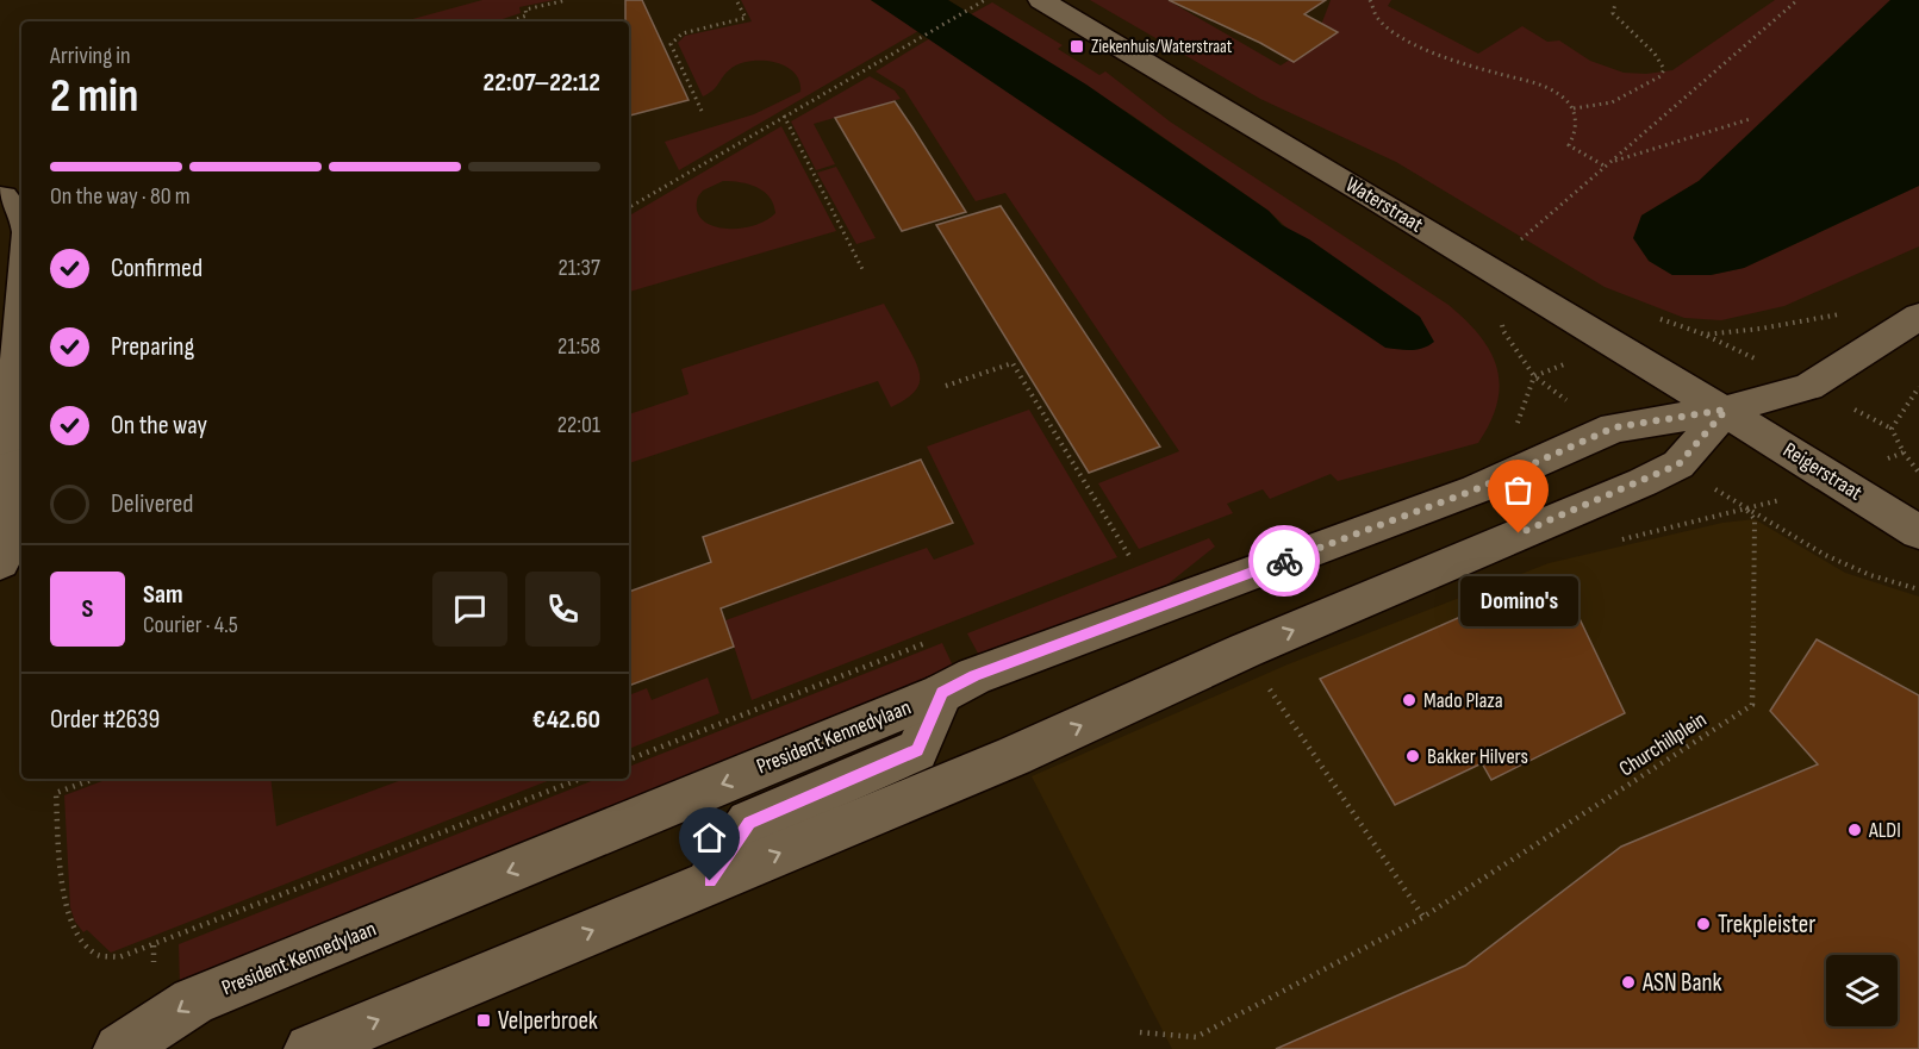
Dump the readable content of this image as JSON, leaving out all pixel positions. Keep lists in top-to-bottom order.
{
  "streets": {
    "street": ["Waterstraat", "Reigerstraat", "President Kennedylaan"],
    "path": ["Churchillplein"]
  },
  "crossings": [
    ["Waterstraat", "Reigerstraat"],
    ["Waterstraat", "President Kennedylaan"],
    ["Reigerstraat", "President Kennedylaan"]
  ],
  "places": {
    "transit": ["Ziekenhuis/Waterstraat", "Velperbroek"],
    "other": [
      "Domino's",
      "Mado Plaza",
      "Bakker Hilvers",
      "ALDI",
      "Trekpleister",
      "ASN Bank"
    ]
  },
  "page": {
    "heading": ["2 min", "Arriving in", "22:07–22:12"],
    "panel": [
      "Sam",
      "Courier · 4.5",
      "Order #2639",
      "€42.60"
    ],
    "bar": "On the way · 80 m",
    "list": [
      ["Confirmed", "21:37"],
      ["Preparing", "21:58"],
      ["On the way", "22:01"],
      "Delivered"
    ],
    "round": "S",
    "bubble": "Domino's"
  }
}
